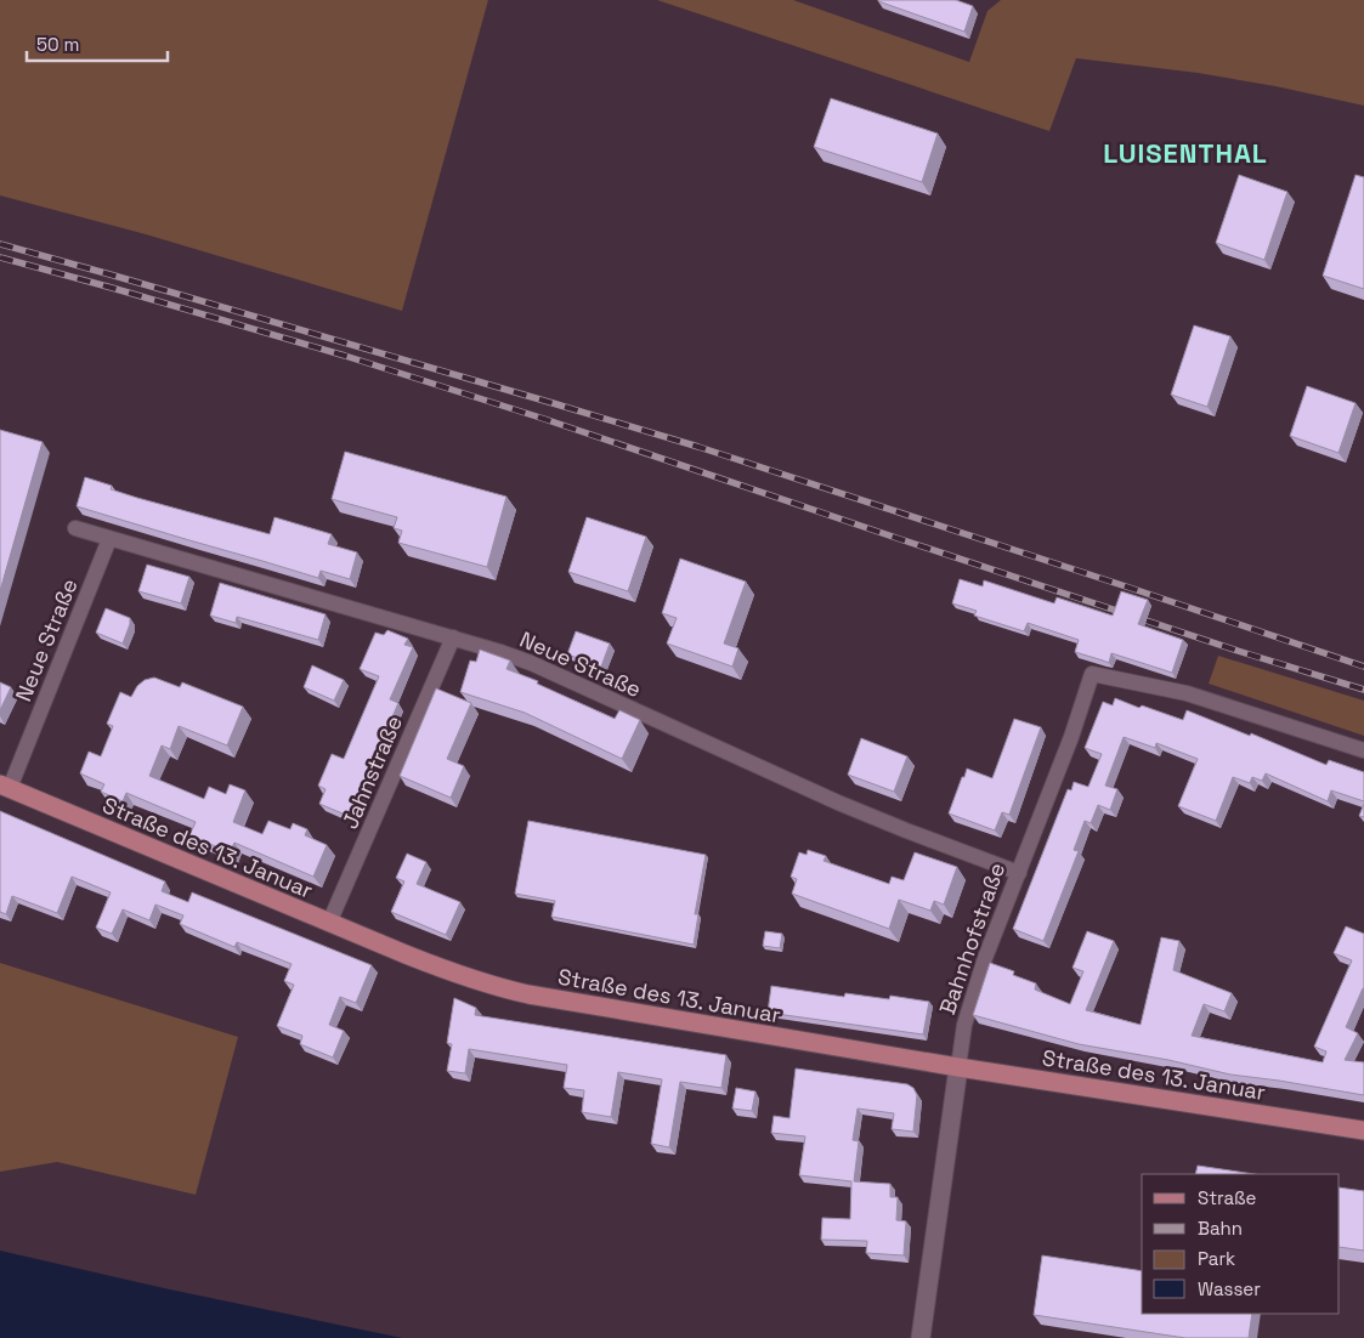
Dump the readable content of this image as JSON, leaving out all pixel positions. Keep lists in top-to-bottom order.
{
  "streets": {
    "main road": ["Straße des 13. Januar", "Bahnhofstraße"],
    "street": ["Neue Straße", "Jahnstraße"]
  },
  "crossings": [
    ["Neue Straße", "Jahnstraße"],
    ["Neue Straße", "Straße des 13. Januar"],
    ["Neue Straße", "Bahnhofstraße"],
    ["Jahnstraße", "Straße des 13. Januar"],
    ["Straße des 13. Januar", "Bahnhofstraße"]
  ],
  "districts": ["LUISENTHAL"],
  "legend": [
    "Straße",
    "Bahn",
    "Park",
    "Wasser"
  ],
  "scale_bar": "50 m"
}
